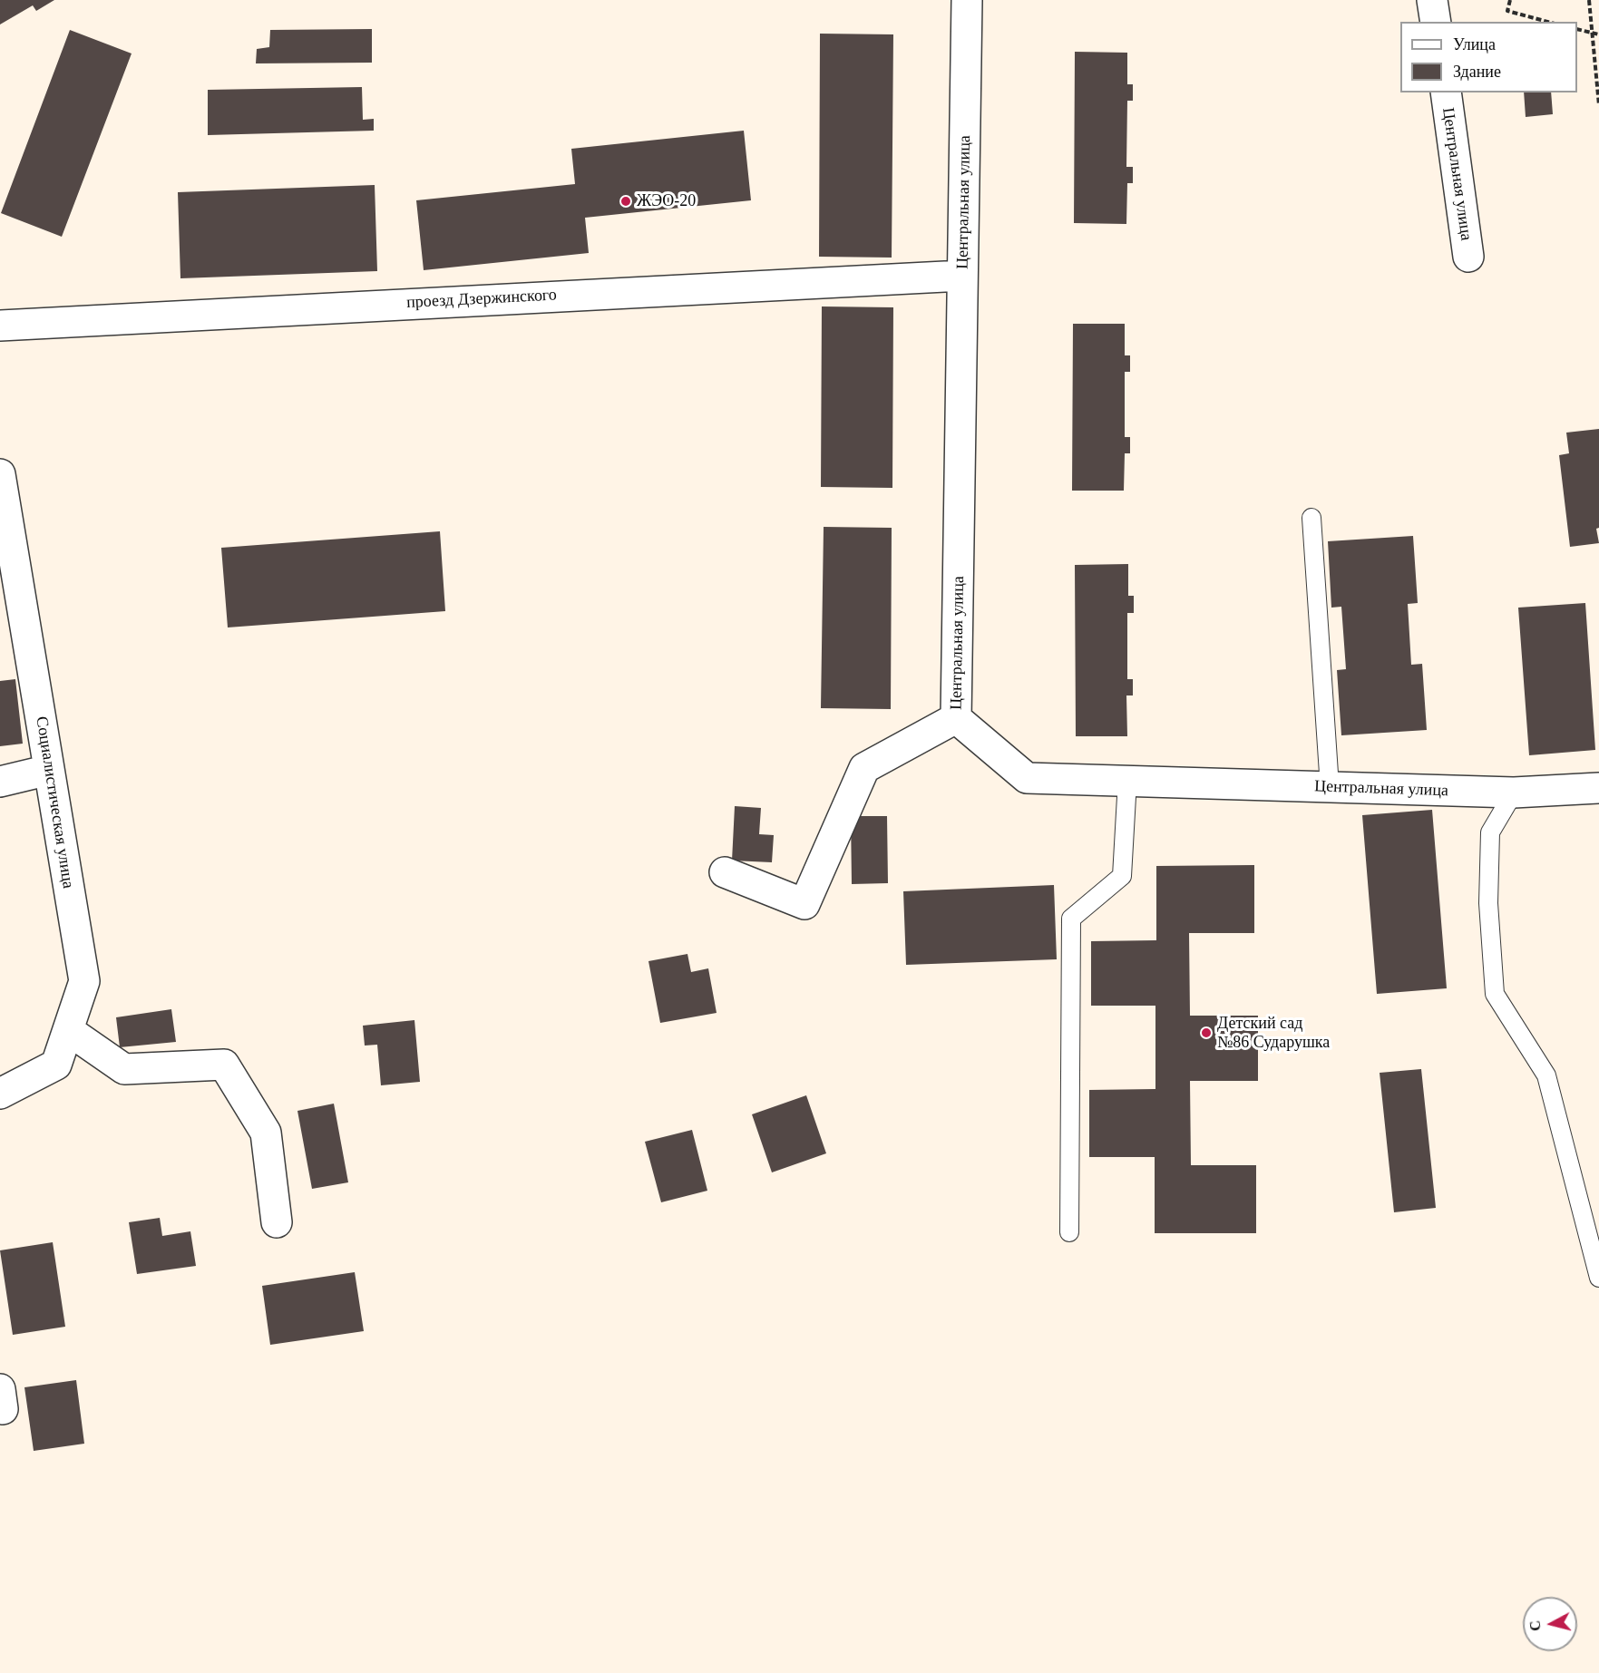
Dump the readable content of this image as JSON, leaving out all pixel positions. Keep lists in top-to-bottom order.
{
  "streets": {
    "street": ["Центральная улица", "проезд Дзержинского", "Социалистическая улица"]
  },
  "crossings": [
    ["Центральная улица", "проезд Дзержинского"]
  ],
  "places": ["ЖЭО-20", "Детский сад №86 Сударушка"],
  "legend": ["Улица", "Здание"],
  "north": "left"
}
